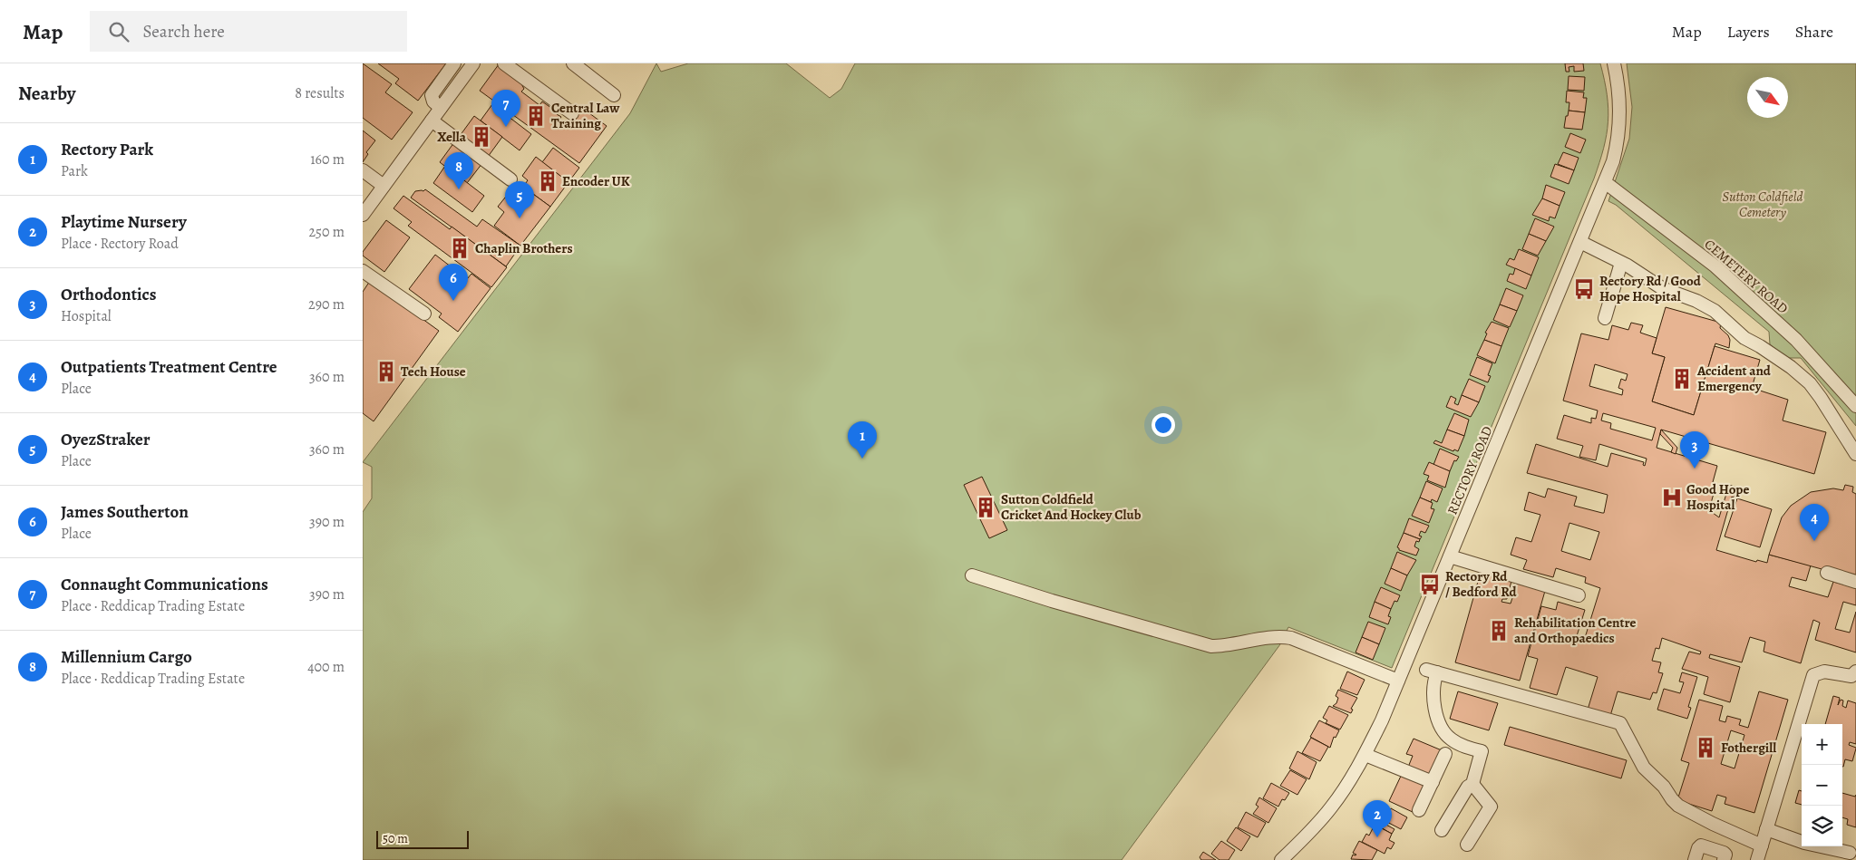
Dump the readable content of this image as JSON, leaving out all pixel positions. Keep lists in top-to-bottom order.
{
  "streets": {
    "street": ["CEMETERY ROAD", "RECTORY ROAD"]
  },
  "crossings": [
    ["CEMETERY ROAD", "RECTORY ROAD"]
  ],
  "parks": ["Sutton Coldfield Cemetery"],
  "places": {
    "building": [
      "Central Law Training",
      "Xella",
      "Encoder UK",
      "Chaplin Brothers",
      "Tech House",
      "Accident and Emergency",
      "Sutton Coldfield Cricket And Hockey Club",
      "Rehabilitation Centre and Orthopaedics",
      "Fothergill"
    ],
    "bus stop": ["Rectory Rd / Good Hope Hospital", "Rectory Rd / Bedford Rd"],
    "hospital": ["Good Hope Hospital"]
  },
  "scale_bar": "50 m",
  "north": "bottom right",
  "page": {
    "header": "Map",
    "search": "Search here",
    "nav": ["Map", "Layers", "Share"],
    "heading": ["Nearby", "8 results"],
    "pins": [
      "7",
      "8",
      "5",
      "6",
      "1",
      "3",
      "4",
      "2"
    ],
    "list": [
      {
        "mark": "1",
        "name": "Rectory Park",
        "note": "Park",
        "value": "160 m"
      },
      {
        "mark": "2",
        "name": "Playtime Nursery",
        "note": "Place · Rectory Road",
        "value": "250 m"
      },
      {
        "mark": "3",
        "name": "Orthodontics",
        "note": "Hospital",
        "value": "290 m"
      },
      {
        "mark": "4",
        "name": "Outpatients Treatment Centre",
        "note": "Place",
        "value": "360 m"
      },
      {
        "mark": "5",
        "name": "OyezStraker",
        "note": "Place",
        "value": "360 m"
      },
      {
        "mark": "6",
        "name": "James Southerton",
        "note": "Place",
        "value": "390 m"
      },
      {
        "mark": "7",
        "name": "Connaught Communications",
        "note": "Place · Reddicap Trading Estate",
        "value": "390 m"
      },
      {
        "mark": "8",
        "name": "Millennium Cargo",
        "note": "Place · Reddicap Trading Estate",
        "value": "400 m"
      }
    ],
    "map_buttons": ["+", "−"],
    "scale": "50 m"
  }
}
